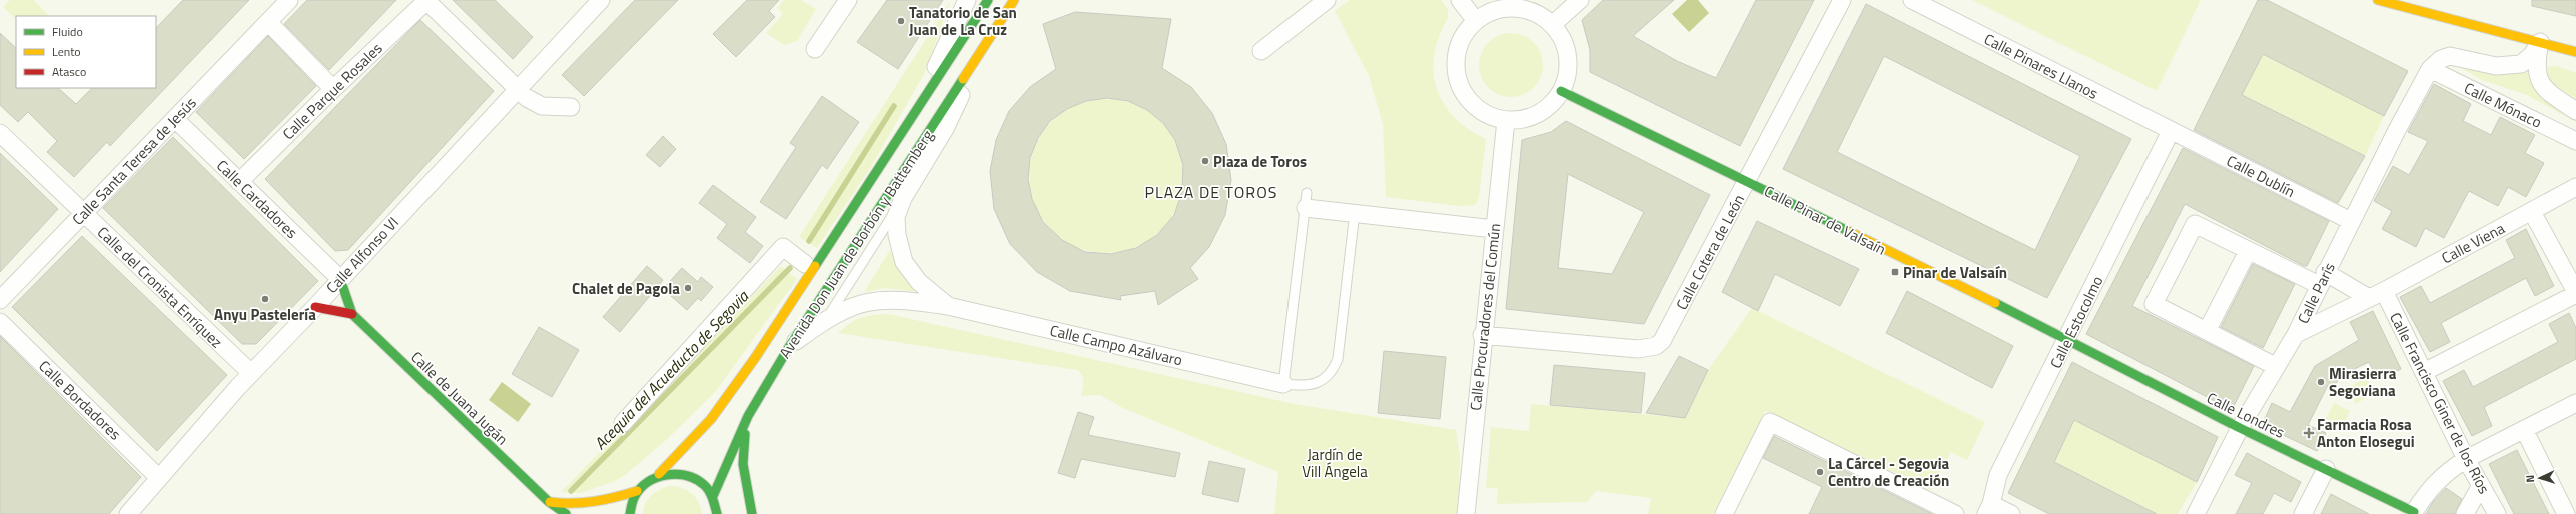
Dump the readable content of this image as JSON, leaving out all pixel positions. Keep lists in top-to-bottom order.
{
  "streets": {
    "street": [
      "Calle Pinares Llanos",
      "Calle Parque Rosales",
      "Calle Mónaco",
      "Calle Santa Teresa de Jesús",
      "Calle Dublín",
      "Calle Cardadores",
      "Calle Pinar de Valsaín",
      "Calle Viena",
      "Avenida Don Juan de Borbón y Battemberg",
      "Calle Cotera de León",
      "Calle Alfonso VI",
      "Calle del Cronista Enríquez",
      "Calle París",
      "Calle Procuradores del Común",
      "Calle Estocolmo",
      "Calle Campo Azálvaro",
      "Calle de Juana Jugán",
      "Calle Bordadores",
      "Calle Francisco Giner de los Ríos",
      "Calle Londres"
    ]
  },
  "crossings": [
    ["Calle Pinares Llanos", "Calle Dublín"],
    ["Calle Pinares Llanos", "Calle Estocolmo"],
    ["Calle Parque Rosales", "Calle Cardadores"],
    ["Calle Mónaco", "Calle París"],
    ["Calle Santa Teresa de Jesús", "Calle Cardadores"],
    ["Calle Santa Teresa de Jesús", "Calle del Cronista Enríquez"],
    ["Calle Dublín", "Calle París"],
    ["Calle Dublín", "Calle Estocolmo"],
    ["Calle Cardadores", "Calle Alfonso VI"],
    ["Calle Cardadores", "Calle de Juana Jugán"],
    ["Calle Pinar de Valsaín", "Calle Cotera de León"],
    ["Calle Pinar de Valsaín", "Calle Procuradores del Común"],
    ["Calle Pinar de Valsaín", "Calle Estocolmo"],
    ["Calle Pinar de Valsaín", "Calle Londres"],
    ["Calle Viena", "Calle París"],
    ["Calle Viena", "Calle Francisco Giner de los Ríos"],
    ["Avenida Don Juan de Borbón y Battemberg", "Calle Campo Azálvaro"],
    ["Calle Cotera de León", "Calle Procuradores del Común"],
    ["Calle Alfonso VI", "Calle del Cronista Enríquez"],
    ["Calle Alfonso VI", "Calle de Juana Jugán"],
    ["Calle Alfonso VI", "Calle Bordadores"],
    ["Calle París", "Calle Londres"],
    ["Calle Estocolmo", "Calle Londres"]
  ],
  "districts": ["PLAZA DE TOROS"],
  "water": ["Acequia del Acueducto de Segovia"],
  "parks": ["Jardín de Vill Ángela"],
  "places": {
    "other": [
      "Tanatorio de San Juan de La Cruz",
      "Plaza de Toros",
      "Chalet de Pagola",
      "Anyu Pastelería",
      "Mirasierra Segoviana",
      "La Cárcel - Segovia Centro de Creación"
    ],
    "transit": ["Pinar de Valsaín"],
    "health": ["Farmacia Rosa Anton Elosegui"]
  },
  "legend": ["Fluido", "Lento", "Atasco"],
  "north": "left"
}
